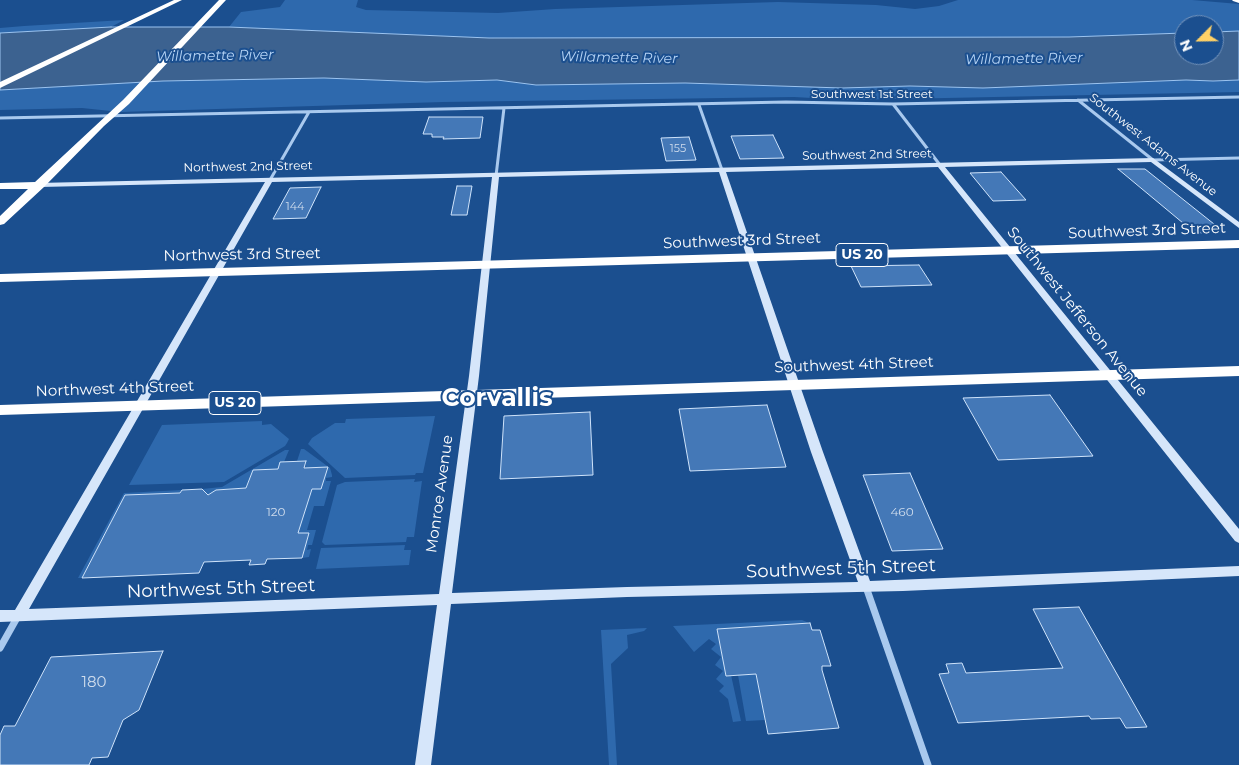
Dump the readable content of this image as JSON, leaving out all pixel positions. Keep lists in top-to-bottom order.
{
  "streets": {
    "highway": [
      "Northwest 2nd Street",
      "Southwest 3rd Street",
      "Northwest 3rd Street",
      "US 20",
      "Southwest 4th Street",
      "Northwest 4th Street"
    ],
    "street": [
      "Southwest 1st Street",
      "Southwest Adams Avenue",
      "Southwest 2nd Street",
      "Southwest Jefferson Avenue",
      "Monroe Avenue",
      "Southwest 5th Street",
      "Northwest 5th Street"
    ]
  },
  "crossings": [
    ["Southwest 1st Street", "Southwest Adams Avenue"],
    ["Southwest 1st Street", "Southwest Jefferson Avenue"],
    ["Southwest 1st Street", "Monroe Avenue"],
    ["Southwest Adams Avenue", "Southwest 2nd Street"],
    ["Southwest 2nd Street", "Northwest 2nd Street"],
    ["Southwest 2nd Street", "Southwest Jefferson Avenue"],
    ["Southwest 2nd Street", "Monroe Avenue"],
    ["Northwest 2nd Street", "Monroe Avenue"],
    ["Southwest 3rd Street", "Northwest 3rd Street"],
    ["Southwest 3rd Street", "Southwest Jefferson Avenue"],
    ["Southwest 3rd Street", "Monroe Avenue"],
    ["Northwest 3rd Street", "Monroe Avenue"],
    ["Southwest Jefferson Avenue", "Southwest 4th Street"],
    ["Southwest 4th Street", "Northwest 4th Street"],
    ["Southwest 4th Street", "Monroe Avenue"],
    ["Northwest 4th Street", "Monroe Avenue"],
    ["Monroe Avenue", "Southwest 5th Street"],
    ["Monroe Avenue", "Northwest 5th Street"],
    ["Southwest 5th Street", "Northwest 5th Street"]
  ],
  "districts": ["Corvallis"],
  "water": ["Willamette River"],
  "house_numbers": [
    "155",
    "144",
    "120",
    "460",
    "180"
  ],
  "north": "bottom left"
}
